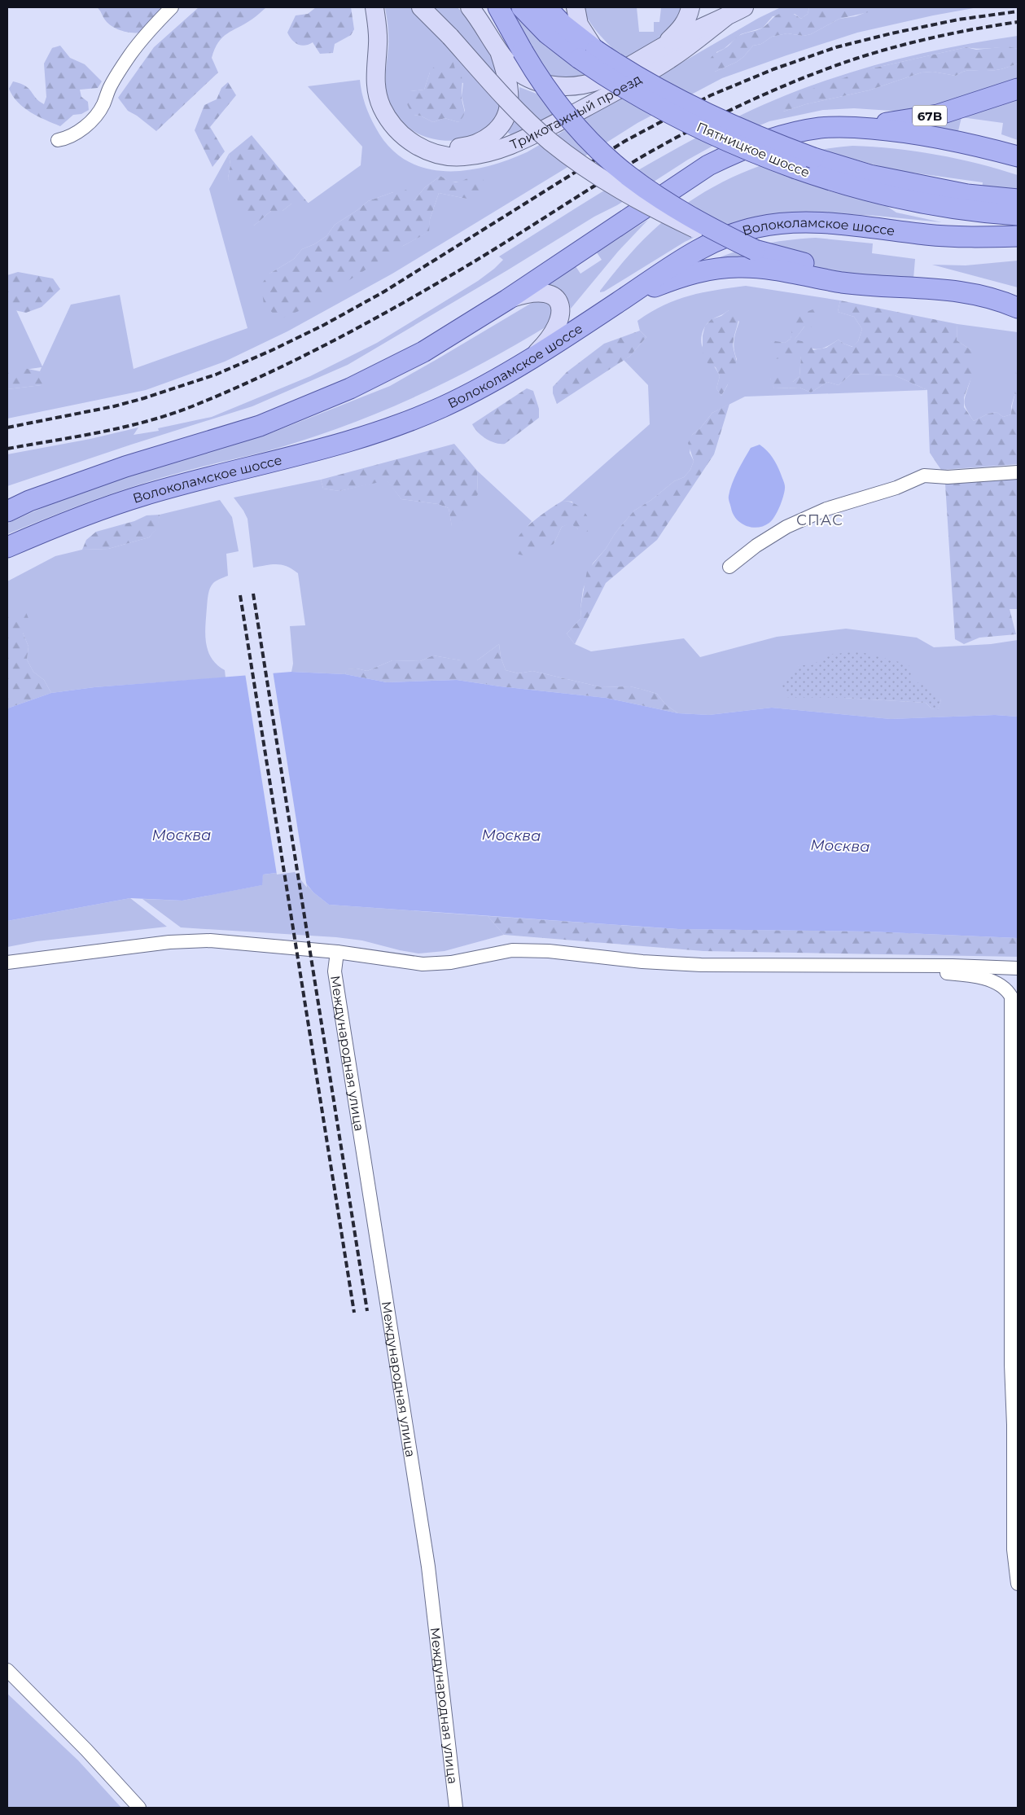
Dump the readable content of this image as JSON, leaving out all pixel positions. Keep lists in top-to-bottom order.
{
  "streets": {
    "main road": [
      "Трикотажный проезд",
      "67B",
      "Пятницкое шоссе",
      "Волоколамское шоссе"
    ],
    "street": ["Международная улица"]
  },
  "districts": ["СПАС"],
  "water": ["Москва"]
}
